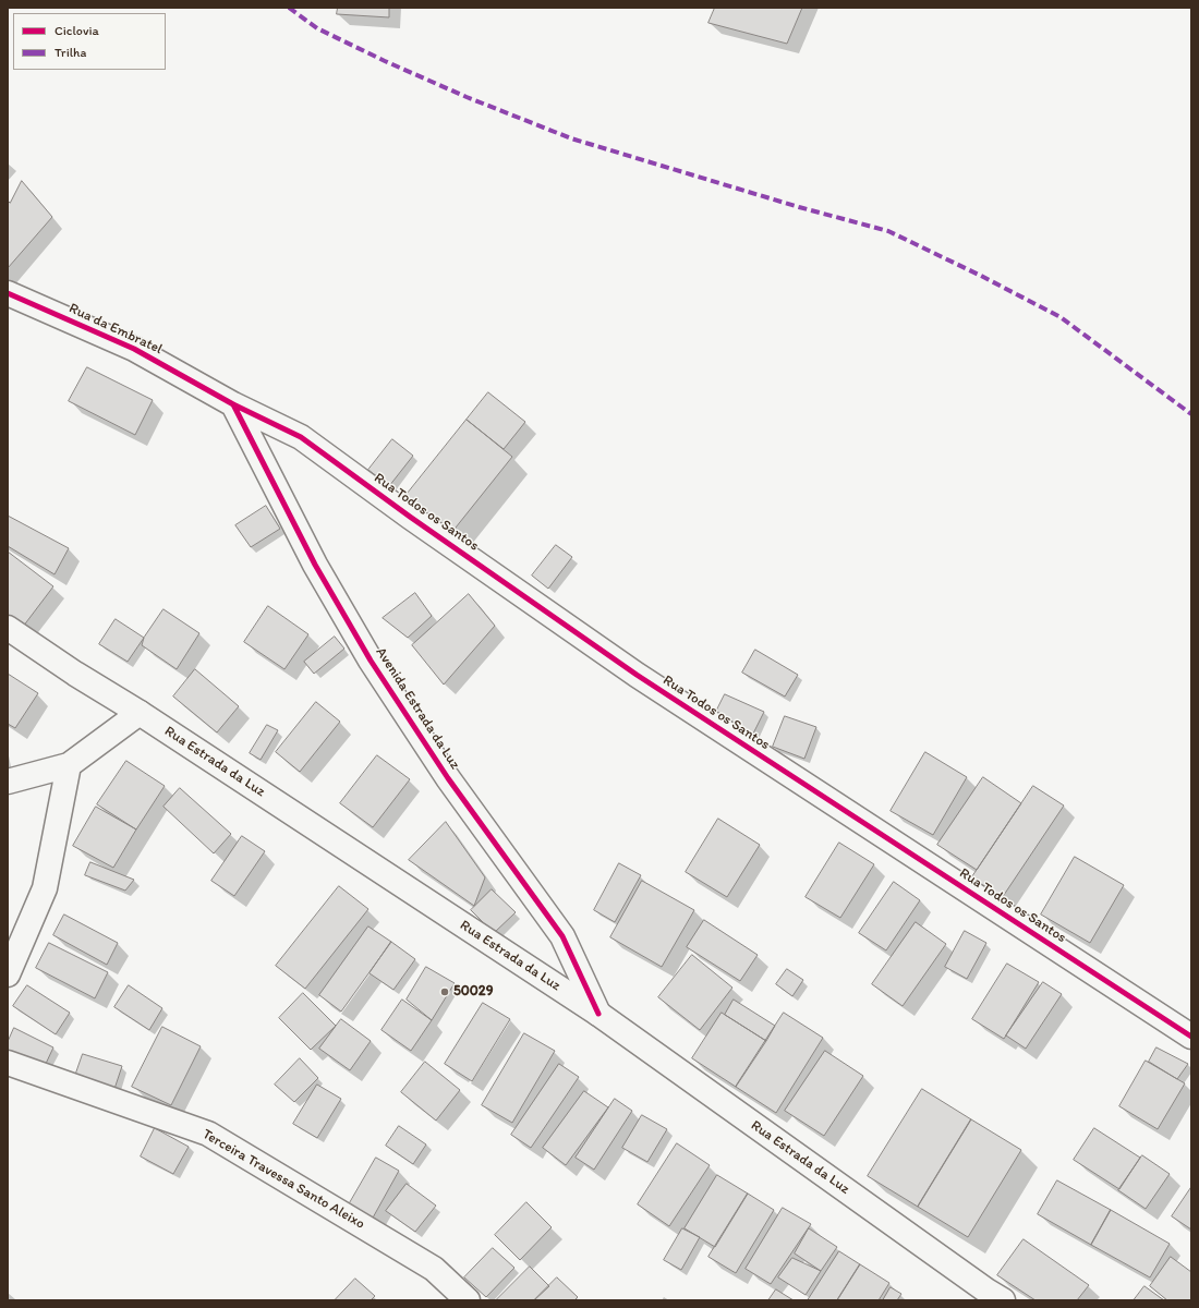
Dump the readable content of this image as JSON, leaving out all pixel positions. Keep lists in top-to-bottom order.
{
  "streets": {
    "street": [
      "Rua da Embratel",
      "Rua Todos os Santos",
      "Avenida Estrada da Luz",
      "Rua Estrada da Luz",
      "Terceira Travessa Santo Aleixo"
    ]
  },
  "crossings": [
    ["Rua da Embratel", "Rua Todos os Santos"],
    ["Rua da Embratel", "Avenida Estrada da Luz"],
    ["Rua Todos os Santos", "Avenida Estrada da Luz"],
    ["Avenida Estrada da Luz", "Rua Estrada da Luz"]
  ],
  "places": ["50029"],
  "legend": ["Ciclovia", "Trilha"]
}
